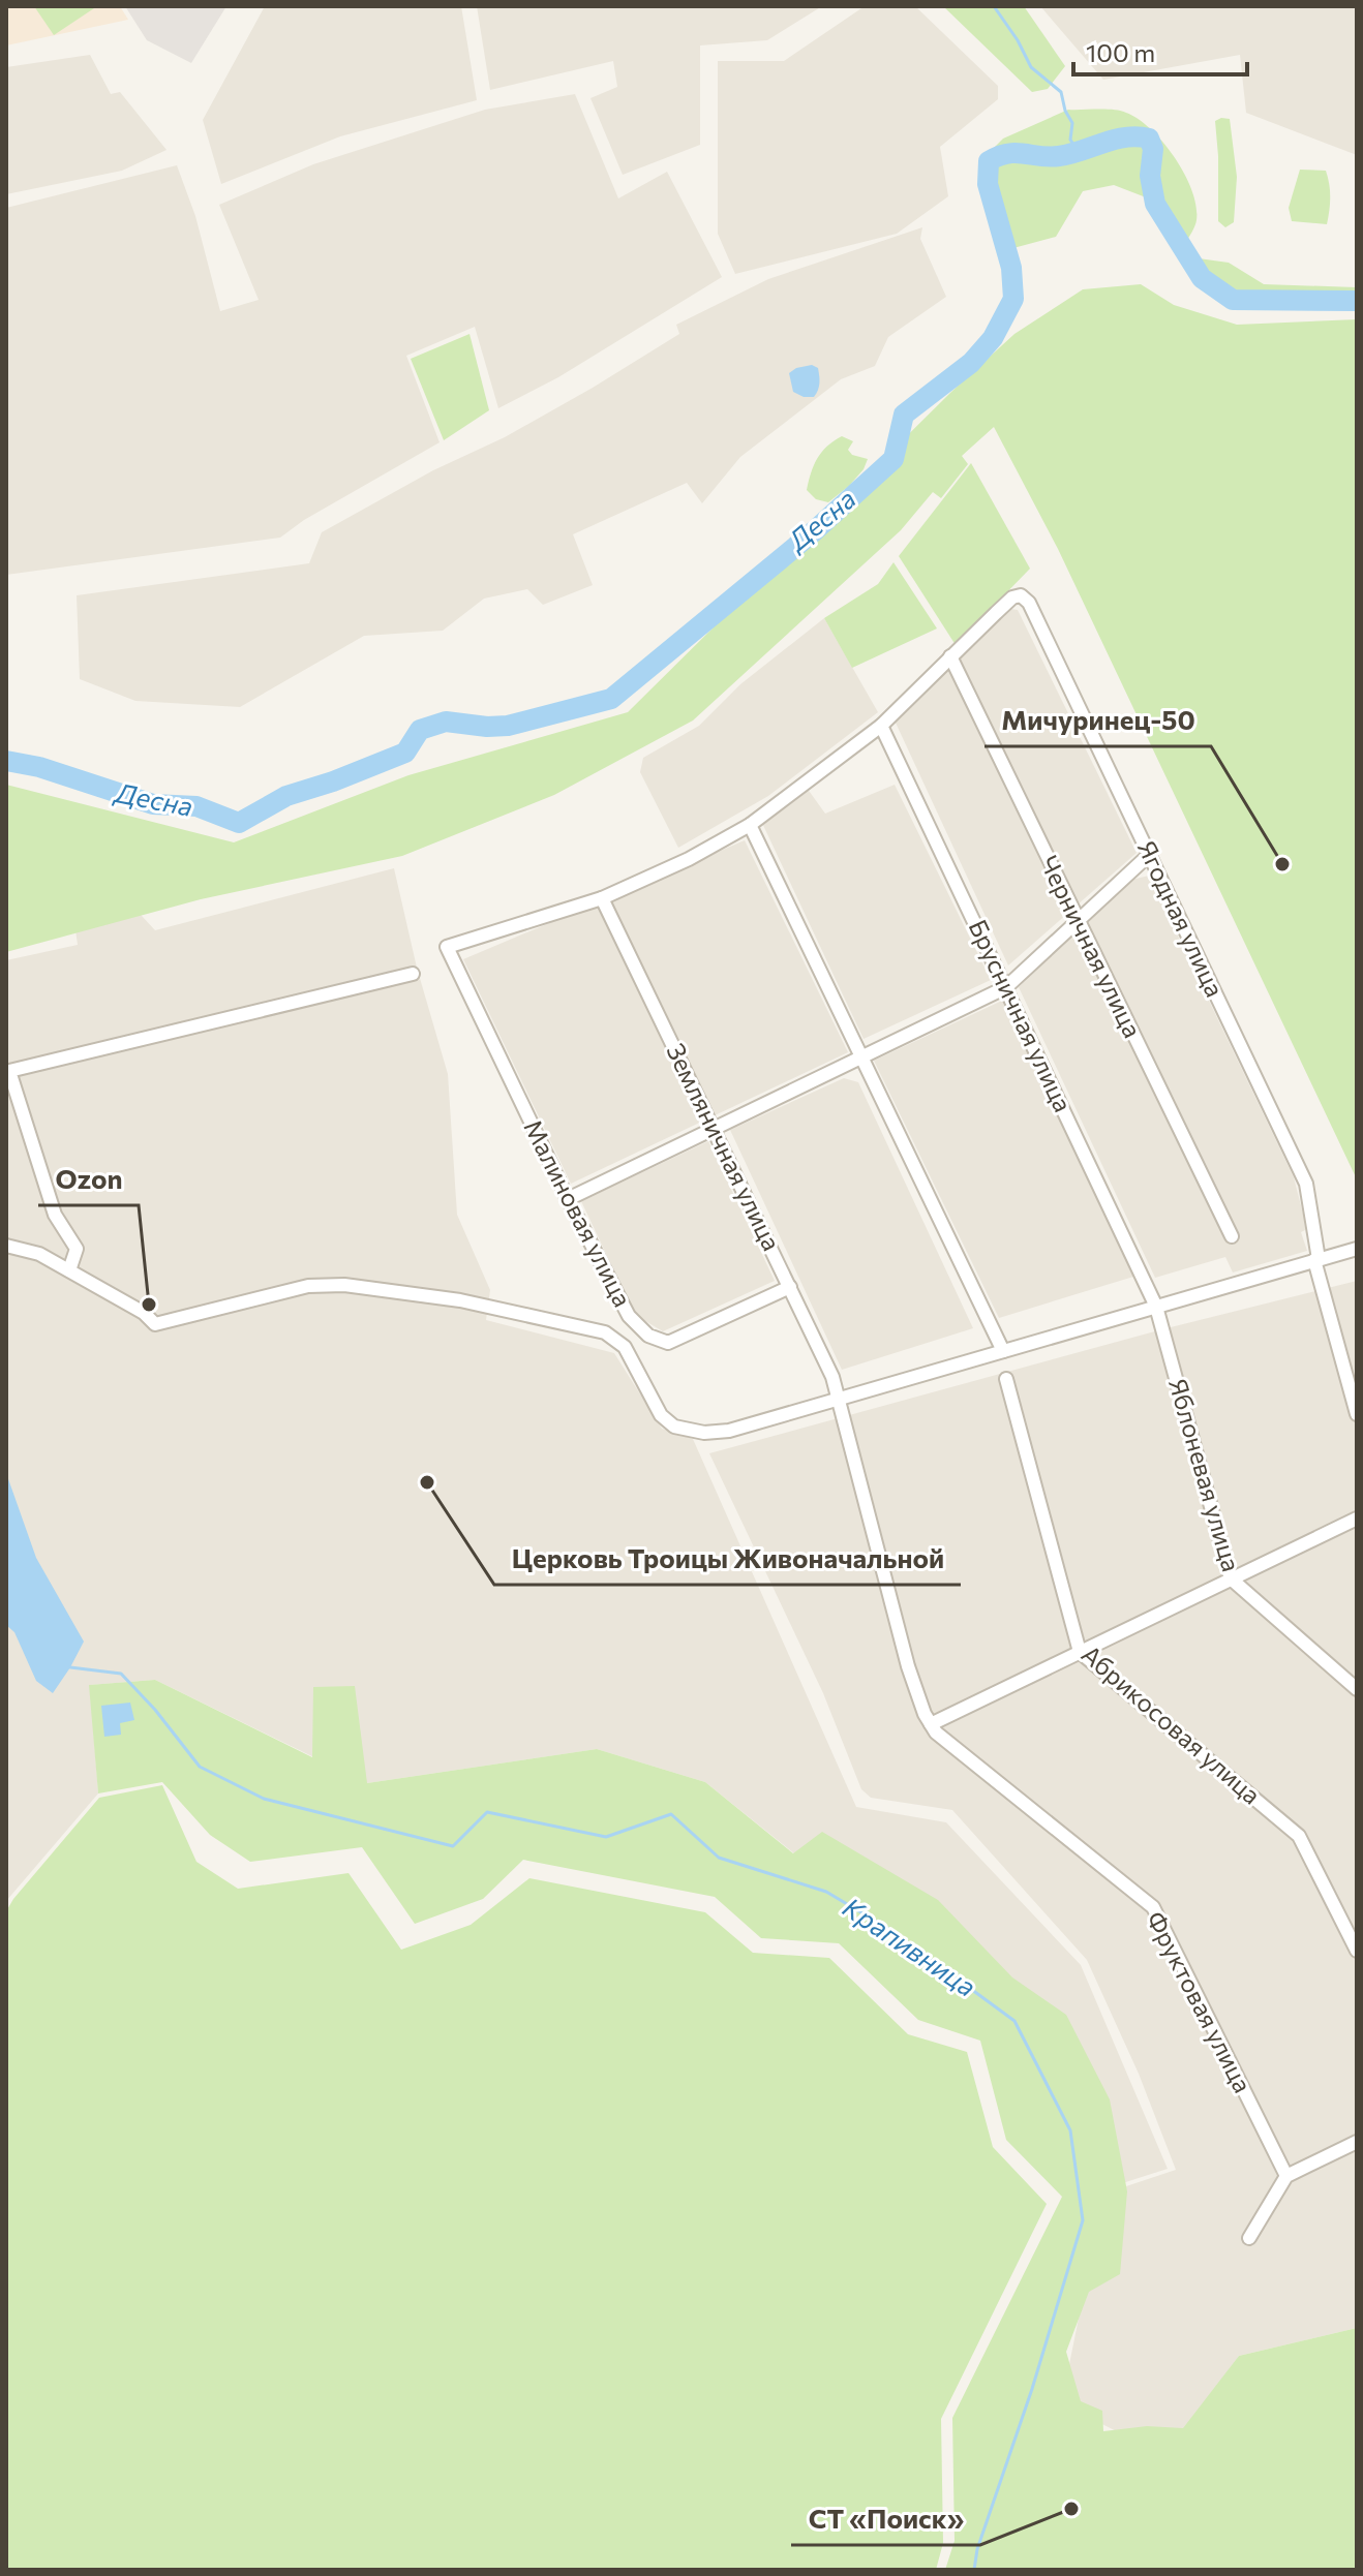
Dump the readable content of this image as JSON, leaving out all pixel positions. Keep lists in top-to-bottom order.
{
  "streets": {
    "street": [
      "Ягодная улица",
      "Черничная улица",
      "Брусничная улица",
      "Земляничная улица",
      "Малиновая улица",
      "Яблоневая улица",
      "Абрикосовая улица",
      "Фруктовая улица"
    ]
  },
  "crossings": [
    ["Ягодная улица", "Черничная улица"],
    ["Брусничная улица", "Яблоневая улица"],
    ["Земляничная улица", "Малиновая улица"],
    ["Земляничная улица", "Фруктовая улица"]
  ],
  "water": ["Десна", "Крапивница"],
  "places": [
    "Мичуринец-50",
    "Ozon",
    "Церковь Троицы Живоначальной",
    "СТ «Поиск»"
  ],
  "scale_bar": "100 m"
}
